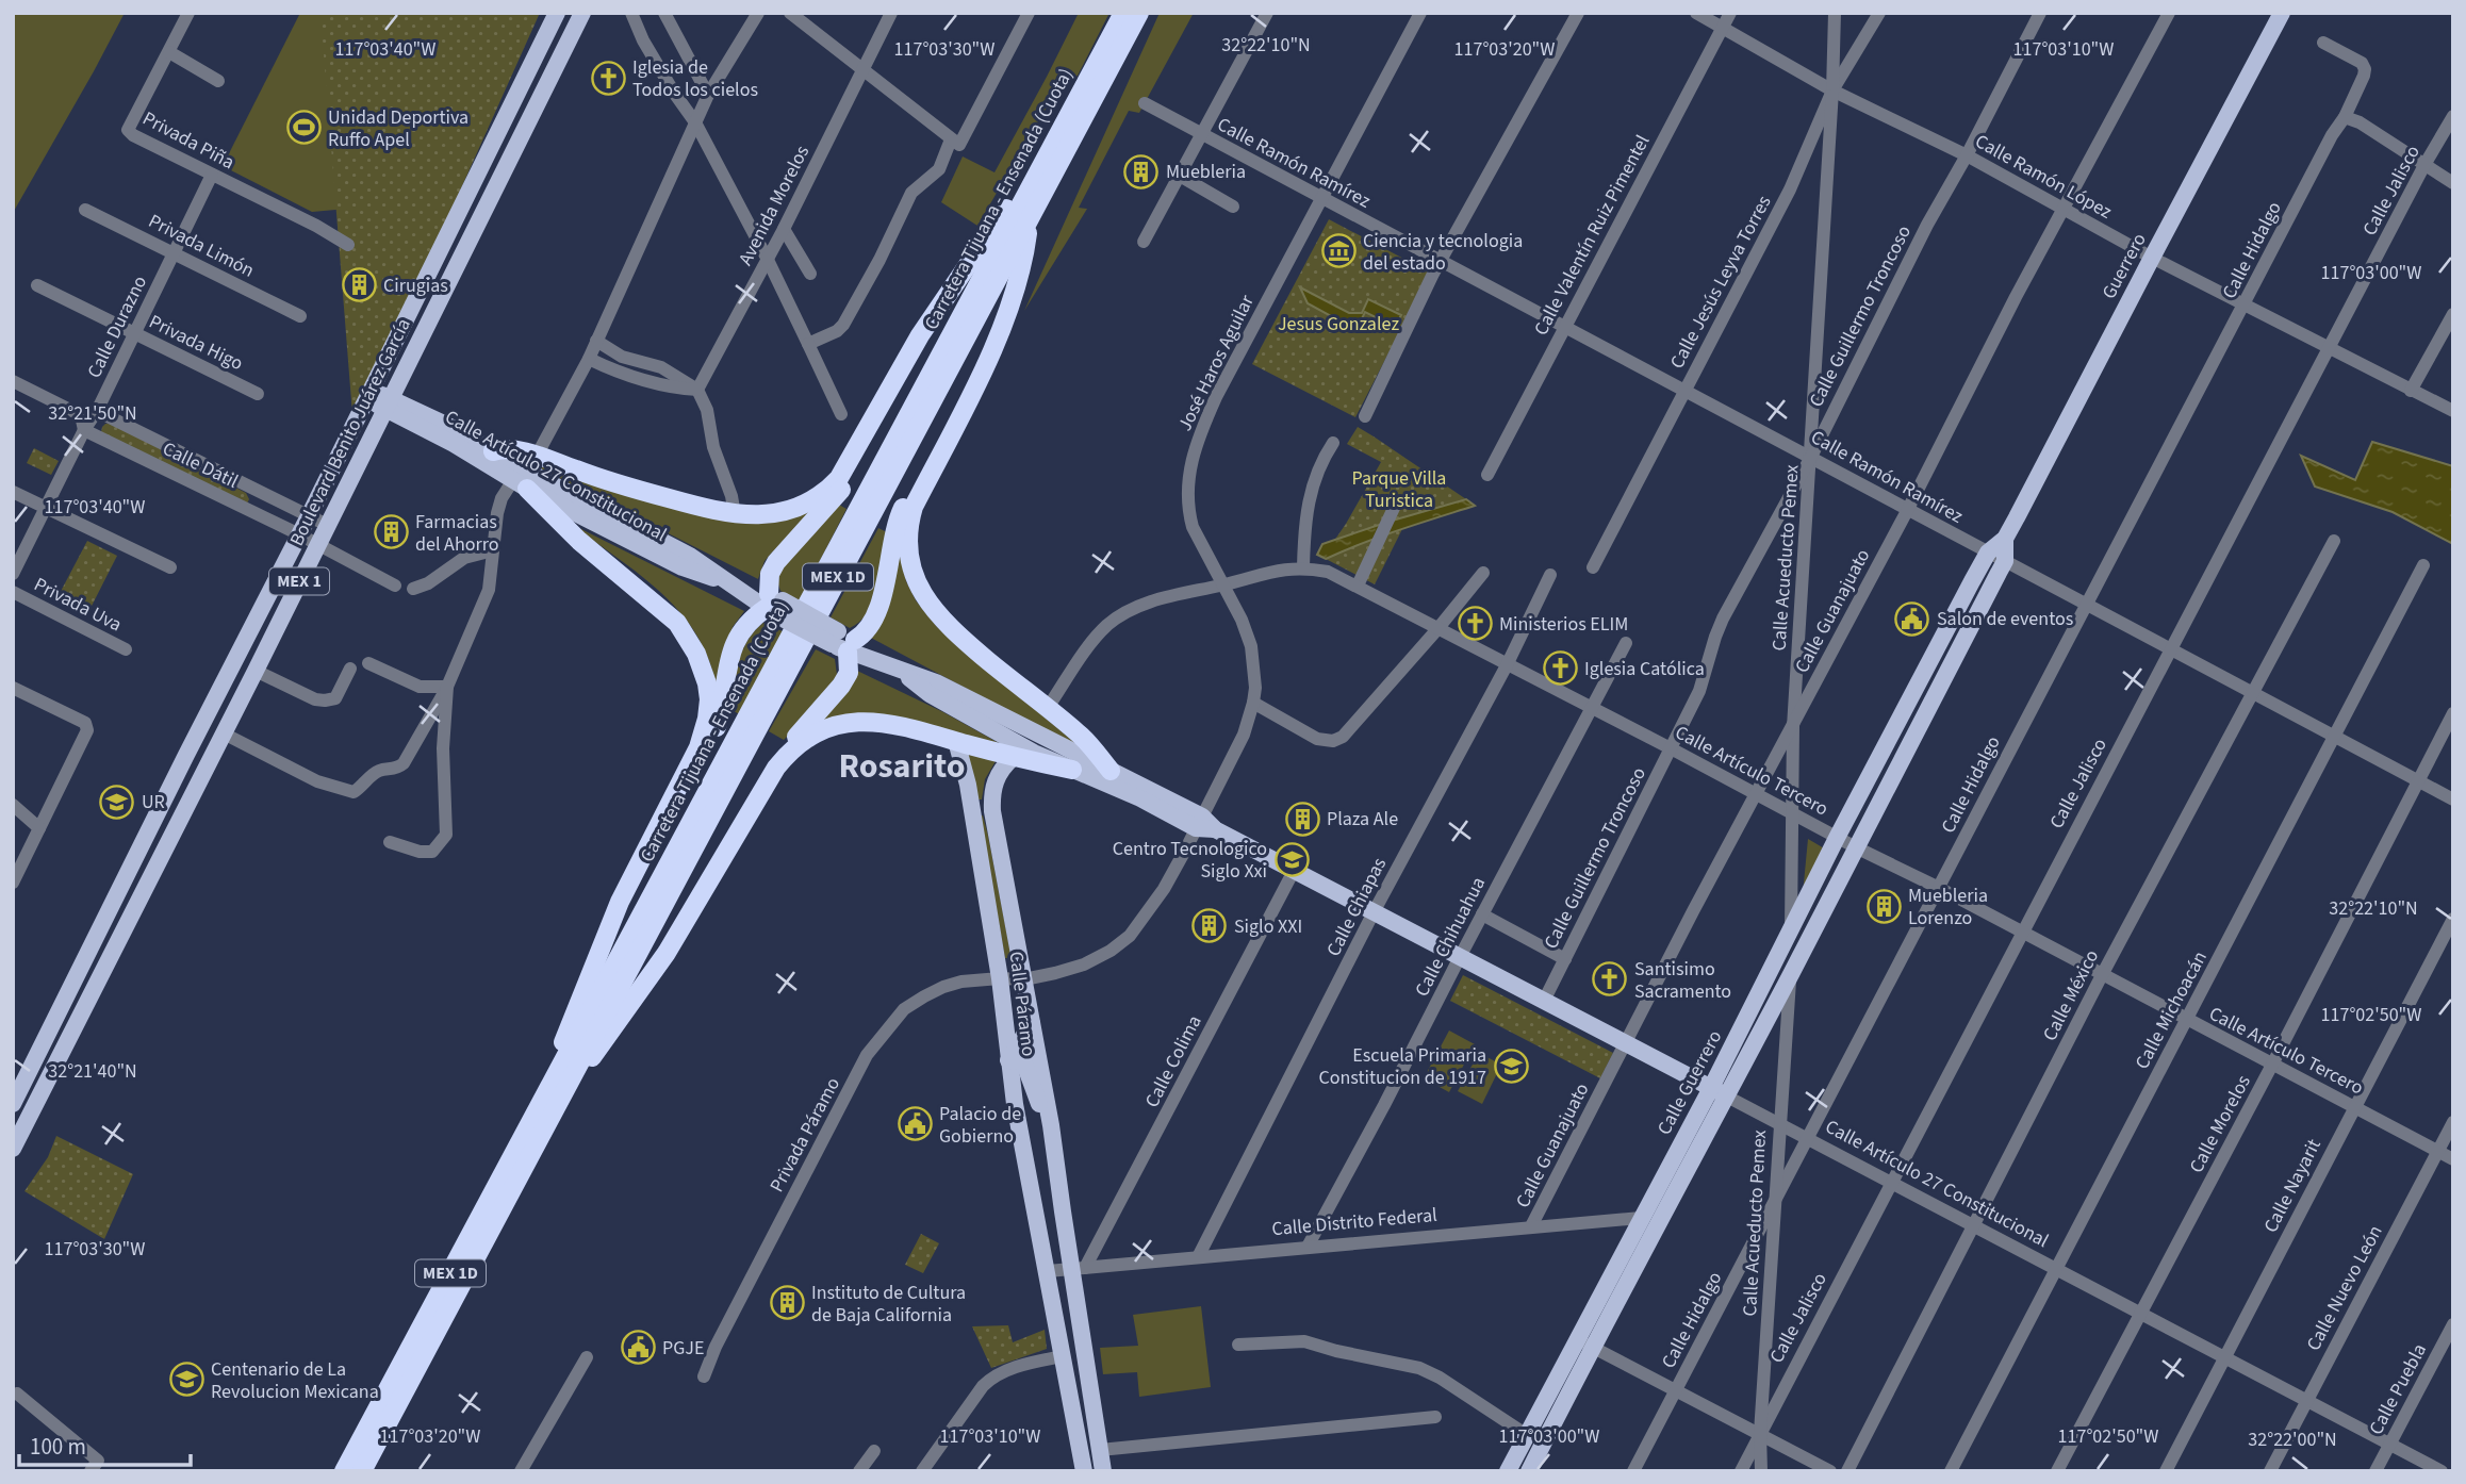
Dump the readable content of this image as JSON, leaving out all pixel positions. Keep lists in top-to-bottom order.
{
  "streets": {
    "highway": ["Carretera Tijuana - Ensenada (Cuota)", "MEX 1D"],
    "main road": [
      "Guerrero",
      "Boulevard Benito Juárez García",
      "Calle Artículo 27 Constitucional",
      "MEX 1",
      "Calle Páramo",
      "Calle Guerrero"
    ],
    "street": [
      "Privada Piña",
      "Calle Ramón Ramírez",
      "Calle Ramón López",
      "Calle Jalisco",
      "Avenida Morelos",
      "Calle Valentín Ruiz Pimentel",
      "Privada Limón",
      "Calle Hidalgo",
      "Calle Jesús Leyva Torres",
      "Calle Guillermo Troncoso",
      "Calle Durazno",
      "Privada Higo",
      "José Haros Aguilar",
      "Calle Dátil",
      "Calle Acueducto Pemex",
      "Privada Uva",
      "Calle Guanajuato",
      "Calle Artículo Tercero",
      "Calle Chiapas",
      "Calle Chihuahua",
      "Calle México",
      "Calle Michoacán",
      "Calle Colima",
      "Calle Morelos",
      "Privada Páramo",
      "Calle Nayarit",
      "Calle Distrito Federal",
      "Calle Nuevo León",
      "Calle Puebla"
    ]
  },
  "crossings": [
    ["Privada Piña", "Calle Durazno"],
    ["Calle Ramón Ramírez", "Calle Jalisco"],
    ["Calle Ramón Ramírez", "Calle Valentín Ruiz Pimentel"],
    ["Calle Ramón Ramírez", "Calle Hidalgo"],
    ["Calle Ramón Ramírez", "Guerrero"],
    ["Calle Ramón Ramírez", "Calle Jesús Leyva Torres"],
    ["Calle Ramón Ramírez", "Calle Guillermo Troncoso"],
    ["Calle Ramón Ramírez", "José Haros Aguilar"],
    ["Calle Ramón Ramírez", "Calle Acueducto Pemex"],
    ["Calle Ramón Ramírez", "Calle Guanajuato"],
    ["Calle Ramón Ramírez", "Calle México"],
    ["Calle Ramón Ramírez", "Calle Michoacán"],
    ["Calle Ramón Ramírez", "Calle Guerrero"],
    ["Calle Ramón Ramírez", "Calle Morelos"],
    ["Calle Ramón López", "Calle Jalisco"],
    ["Calle Ramón López", "Calle Valentín Ruiz Pimentel"],
    ["Calle Ramón López", "Calle Hidalgo"],
    ["Calle Ramón López", "Guerrero"],
    ["Calle Ramón López", "Calle Jesús Leyva Torres"],
    ["Calle Ramón López", "Calle Guillermo Troncoso"],
    ["Calle Ramón López", "Calle Acueducto Pemex"],
    ["Calle Ramón López", "Calle Guanajuato"],
    ["Calle Jalisco", "Calle Artículo 27 Constitucional"],
    ["Calle Jalisco", "Calle Acueducto Pemex"],
    ["Calle Jalisco", "Calle Artículo Tercero"],
    ["Privada Limón", "Calle Durazno"],
    ["Calle Hidalgo", "Calle Artículo 27 Constitucional"],
    ["Calle Hidalgo", "Calle Acueducto Pemex"],
    ["Calle Hidalgo", "Calle Artículo Tercero"],
    ["Guerrero", "Calle Guerrero"],
    ["Calle Jesús Leyva Torres", "Calle Acueducto Pemex"],
    ["Calle Guillermo Troncoso", "Calle Artículo 27 Constitucional"],
    ["Calle Guillermo Troncoso", "Calle Acueducto Pemex"],
    ["Calle Guillermo Troncoso", "Calle Artículo Tercero"],
    ["Calle Durazno", "Privada Higo"],
    ["Calle Durazno", "Calle Dátil"],
    ["José Haros Aguilar", "Calle Artículo 27 Constitucional"],
    ["José Haros Aguilar", "Calle Artículo Tercero"],
    ["José Haros Aguilar", "Calle Páramo"],
    ["José Haros Aguilar", "Privada Páramo"],
    ["Boulevard Benito Juárez García", "Calle Dátil"],
    ["Boulevard Benito Juárez García", "Calle Artículo 27 Constitucional"],
    ["Calle Artículo 27 Constitucional", "Calle Acueducto Pemex"],
    ["Calle Artículo 27 Constitucional", "Calle Guanajuato"],
    ["Calle Artículo 27 Constitucional", "Calle Chiapas"],
    ["Calle Artículo 27 Constitucional", "Calle Chihuahua"],
    ["Calle Artículo 27 Constitucional", "Calle México"],
    ["Calle Artículo 27 Constitucional", "Calle Michoacán"],
    ["Calle Artículo 27 Constitucional", "Calle Colima"],
    ["Calle Artículo 27 Constitucional", "Calle Guerrero"],
    ["Calle Artículo 27 Constitucional", "Calle Morelos"],
    ["Calle Artículo 27 Constitucional", "Calle Nayarit"],
    ["Calle Artículo 27 Constitucional", "Calle Nuevo León"],
    ["Calle Artículo 27 Constitucional", "Calle Puebla"],
    ["Calle Acueducto Pemex", "Calle Guanajuato"],
    ["Calle Acueducto Pemex", "Calle Artículo Tercero"],
    ["Calle Acueducto Pemex", "Calle Guerrero"],
    ["Calle Guanajuato", "Calle Artículo Tercero"],
    ["Calle Guanajuato", "Calle Distrito Federal"],
    ["Calle Artículo Tercero", "Calle Chiapas"],
    ["Calle Artículo Tercero", "Calle Chihuahua"],
    ["Calle Artículo Tercero", "Calle México"],
    ["Calle Artículo Tercero", "Calle Michoacán"],
    ["Calle Artículo Tercero", "Calle Guerrero"],
    ["Calle Artículo Tercero", "Calle Morelos"],
    ["Calle Artículo Tercero", "Calle Nayarit"],
    ["Calle Artículo Tercero", "Calle Nuevo León"],
    ["Calle Chiapas", "Calle Distrito Federal"],
    ["Calle Chihuahua", "Calle Distrito Federal"],
    ["Calle Páramo", "Calle Colima"],
    ["Calle Páramo", "Privada Páramo"],
    ["Calle Páramo", "Calle Distrito Federal"],
    ["Calle Colima", "Calle Distrito Federal"],
    ["Calle Guerrero", "Calle Distrito Federal"]
  ],
  "districts": ["Rosarito"],
  "parks": ["Jesus Gonzalez", "Parque Villa Turistica"],
  "places": {
    "church": [
      "Iglesia de Todos los cielos",
      "Ministerios ELIM",
      "Iglesia Católica",
      "Santisimo Sacramento"
    ],
    "sports": ["Unidad Deportiva Ruffo Apel"],
    "building": [
      "Muebleria",
      "Cirugias",
      "Farmacias del Ahorro",
      "Plaza Ale",
      "Muebleria Lorenzo",
      "Siglo XXI",
      "Instituto de Cultura de Baja California"
    ],
    "museum": ["Ciencia y tecnologia del estado"],
    "public building": ["Salon de eventos", "Palacio de Gobierno", "PGJE"],
    "school or university": [
      "UR",
      "Centro Tecnologico Siglo Xxi",
      "Escuela Primaria Constitucion de 1917",
      "Centenario de La Revolucion Mexicana"
    ]
  },
  "scale_bar": "100 m",
  "coordinates": [
    "32°22'10\"N",
    "117°03'40\"W",
    "117°03'30\"W",
    "117°03'20\"W",
    "117°03'10\"W",
    "117°03'00\"W",
    "32°21'50\"N",
    "117°02'50\"W",
    "32°21'40\"N",
    "32°22'00\"N"
  ]
}
